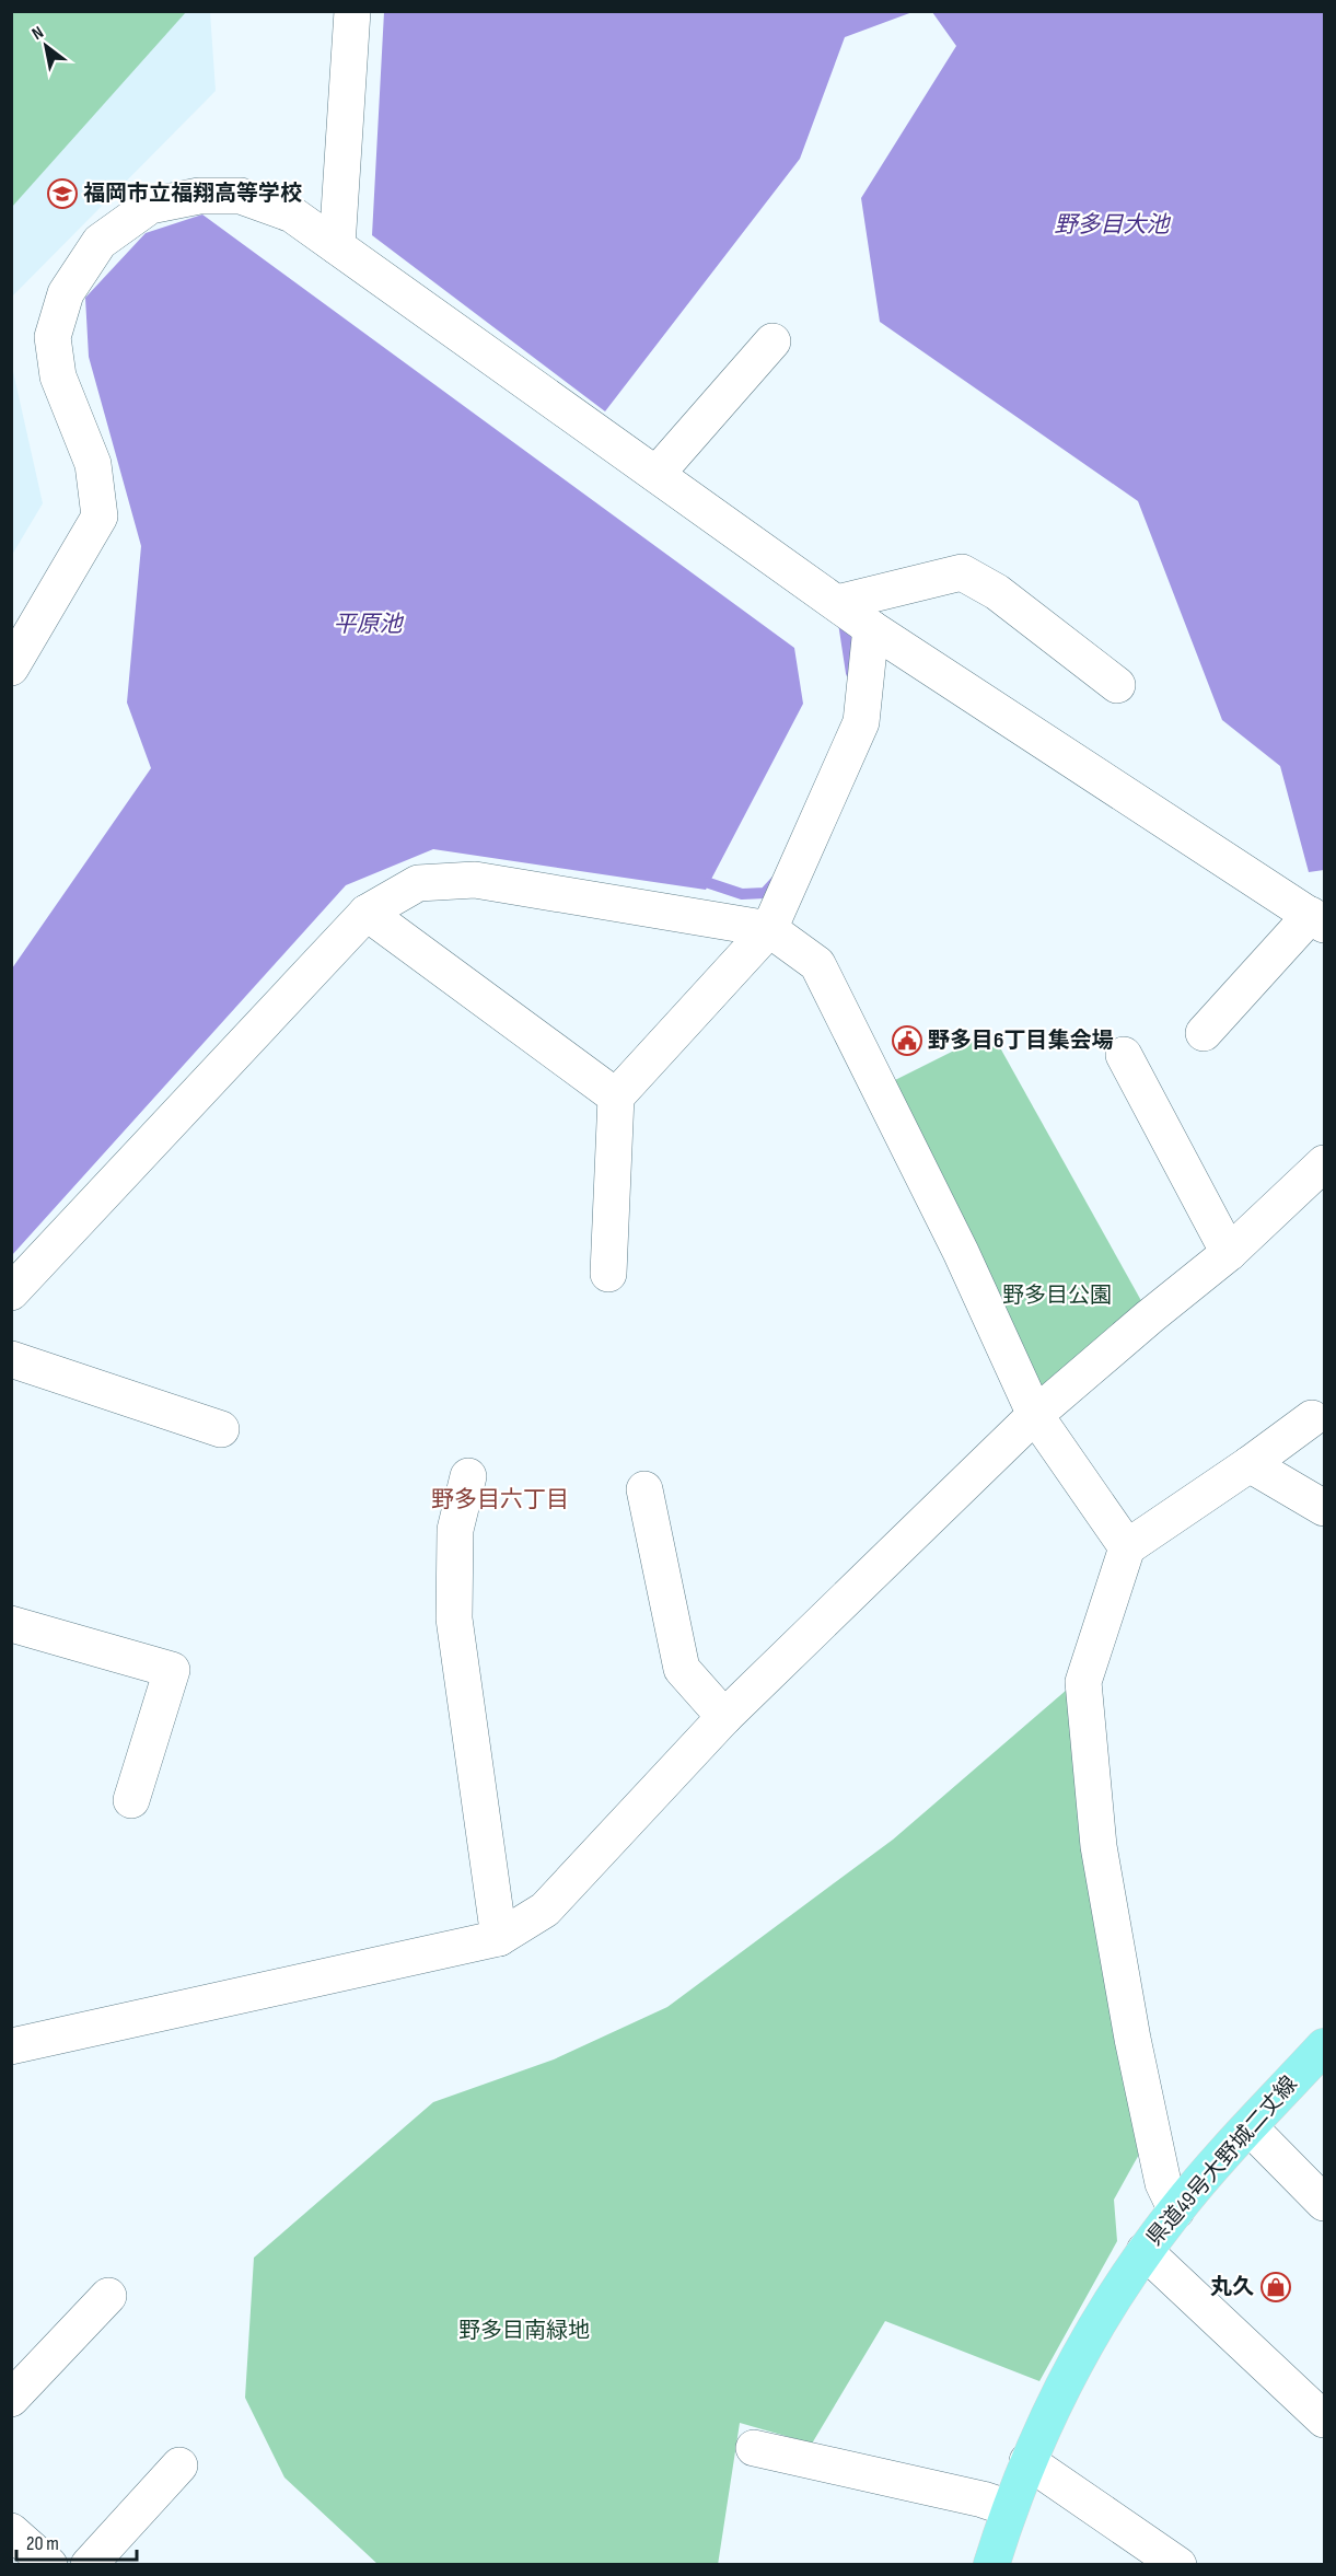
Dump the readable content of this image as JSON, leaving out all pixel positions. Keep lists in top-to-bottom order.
{
  "streets": {
    "main road": ["県道49号大野城二丈線"]
  },
  "districts": ["野多目六丁目"],
  "water": ["野多目大池", "平原池"],
  "parks": ["野多目公園", "野多目南緑地"],
  "places": {
    "school or university": ["福岡市立福翔高等学校"],
    "public building": ["野多目6丁目集会場"],
    "shop": ["丸久"]
  },
  "scale_bar": "20 m",
  "north": "top left"
}
